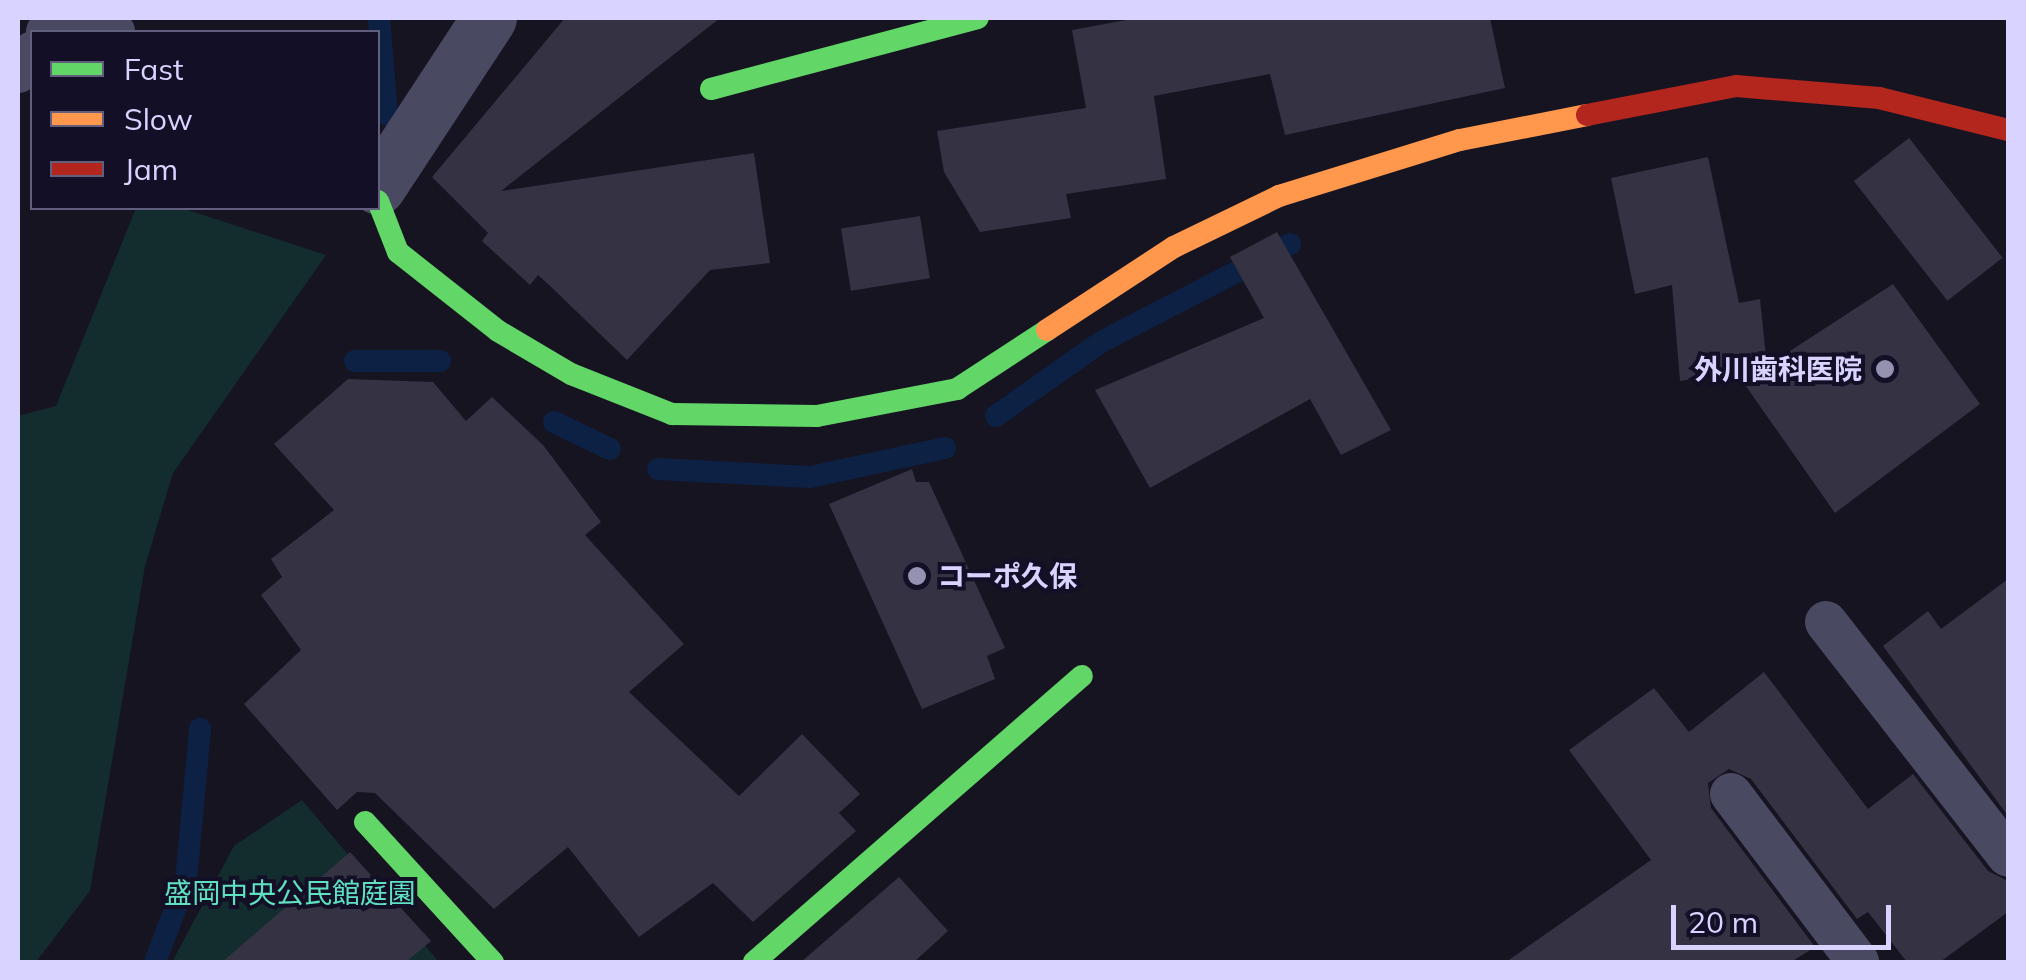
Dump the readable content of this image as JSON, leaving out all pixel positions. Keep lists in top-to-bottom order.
{
  "parks": ["盛岡中央公民館庭園"],
  "places": ["外川歯科医院", "コーポ久保"],
  "legend": ["Fast", "Slow", "Jam"],
  "scale_bar": "20 m"
}
